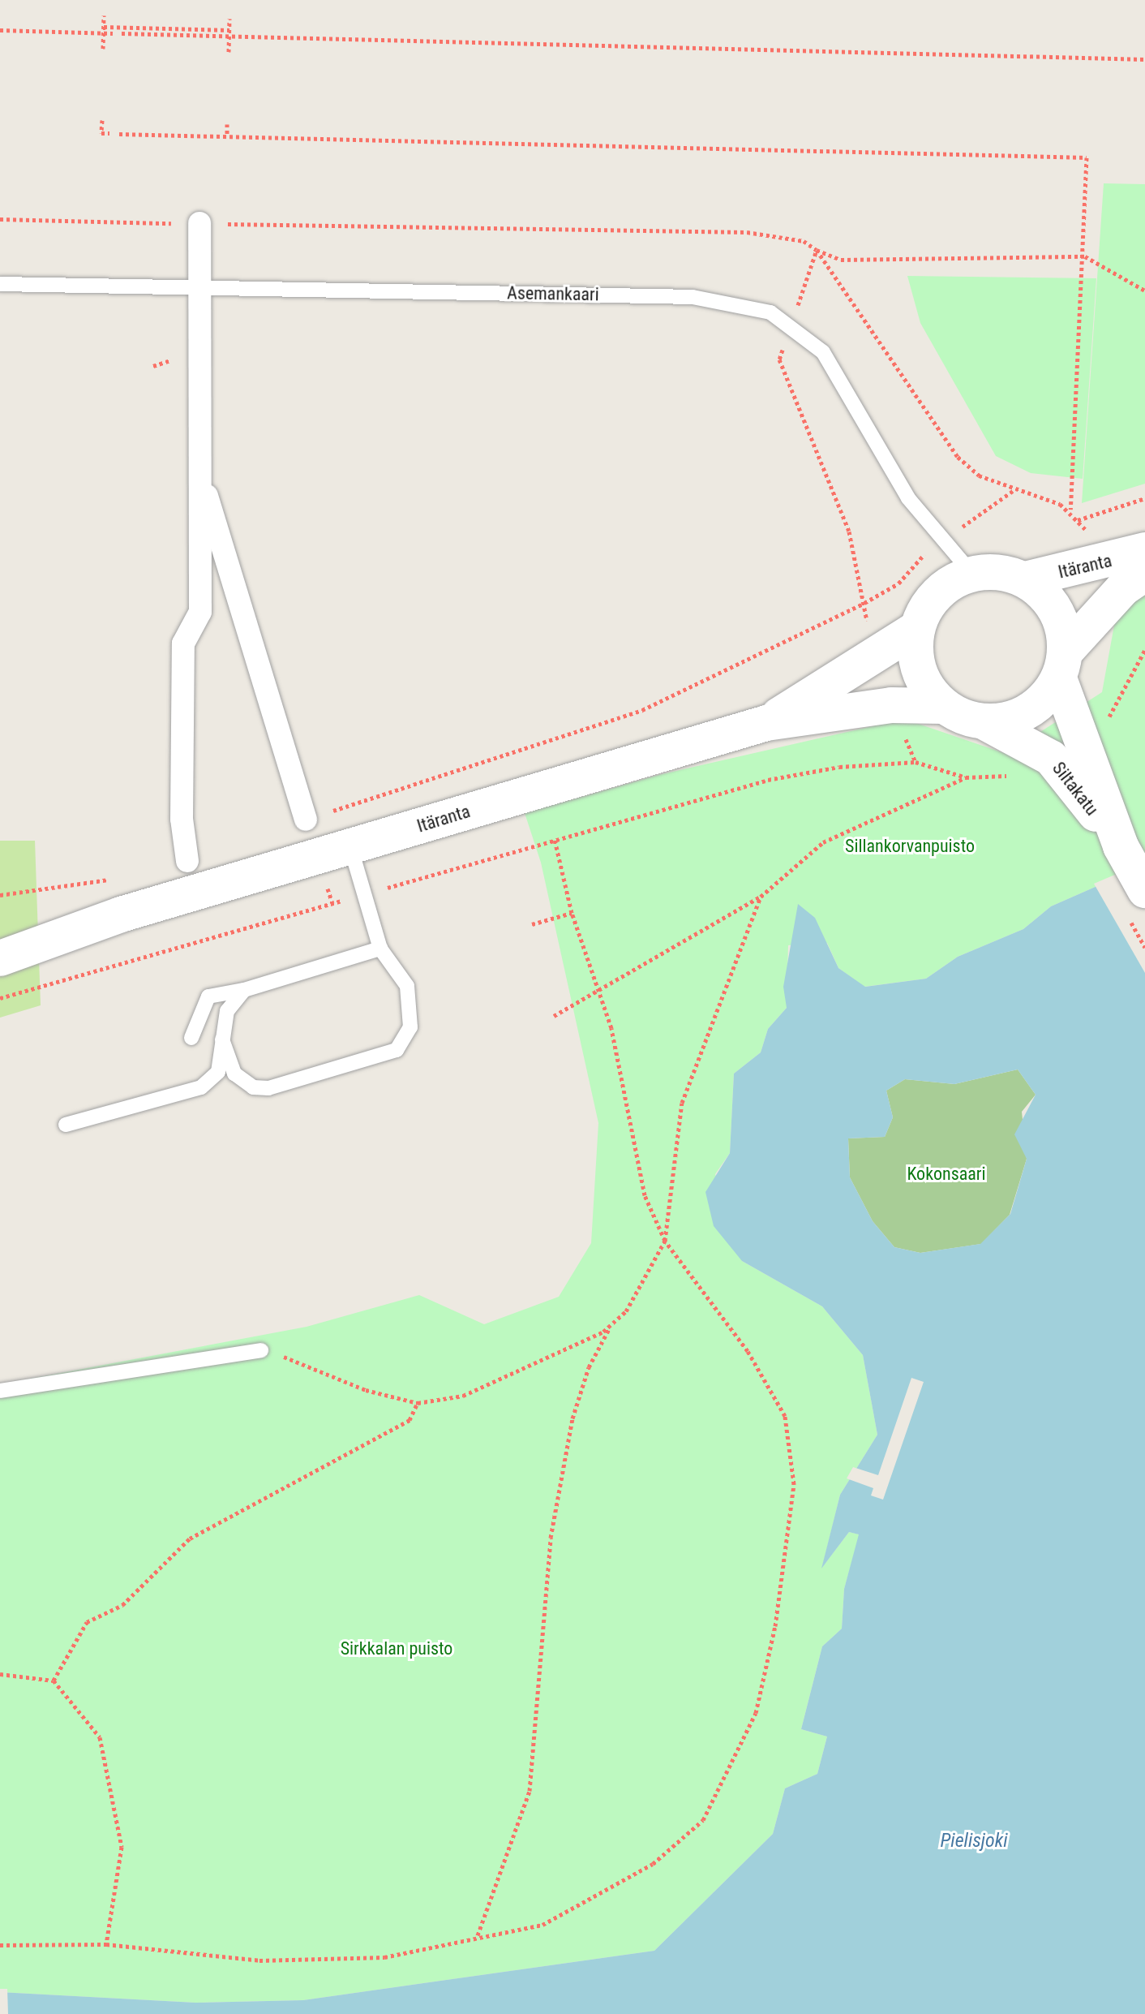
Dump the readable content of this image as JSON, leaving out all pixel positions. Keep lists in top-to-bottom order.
{
  "streets": {
    "street": ["Itäranta", "Siltakatu"],
    "lane": ["Asemankaari"]
  },
  "crossings": [
    ["Asemankaari", "Itäranta"],
    ["Asemankaari", "Siltakatu"],
    ["Itäranta", "Siltakatu"]
  ],
  "water": ["Pielisjoki"],
  "parks": ["Sillankorvanpuisto", "Kokonsaari", "Sirkkalan puisto"]
}
